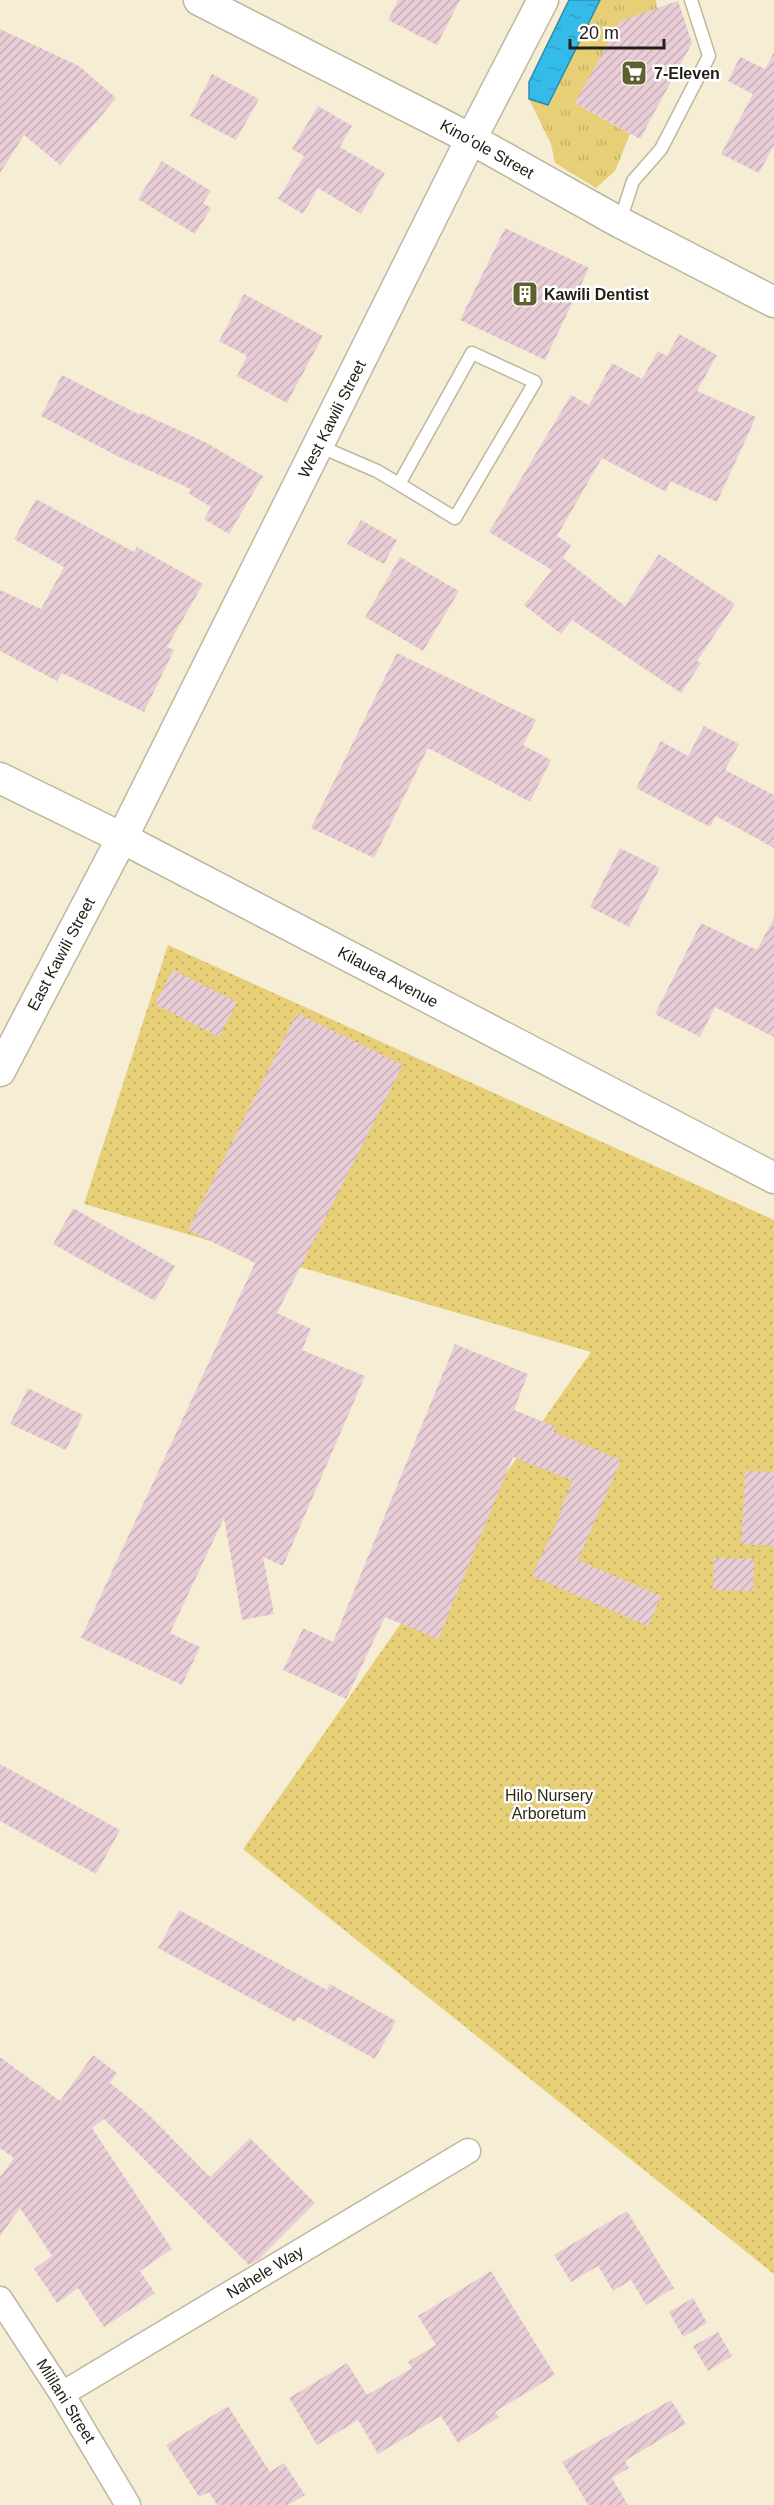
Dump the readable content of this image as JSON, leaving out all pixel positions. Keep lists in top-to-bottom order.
{
  "streets": {
    "street": [
      "Kinoʻole Street",
      "West Kawili Street",
      "East Kawili Street",
      "Kilauea Avenue",
      "Nahele Way",
      "Mililani Street"
    ]
  },
  "crossings": [
    ["Kinoʻole Street", "West Kawili Street"],
    ["West Kawili Street", "East Kawili Street"],
    ["West Kawili Street", "Kilauea Avenue"],
    ["East Kawili Street", "Kilauea Avenue"],
    ["Nahele Way", "Mililani Street"]
  ],
  "parks": ["Hilo Nursery Arboretum"],
  "places": {
    "supermarket": ["7-Eleven"],
    "building": ["Kawili Dentist"]
  },
  "scale_bar": "20 m"
}
